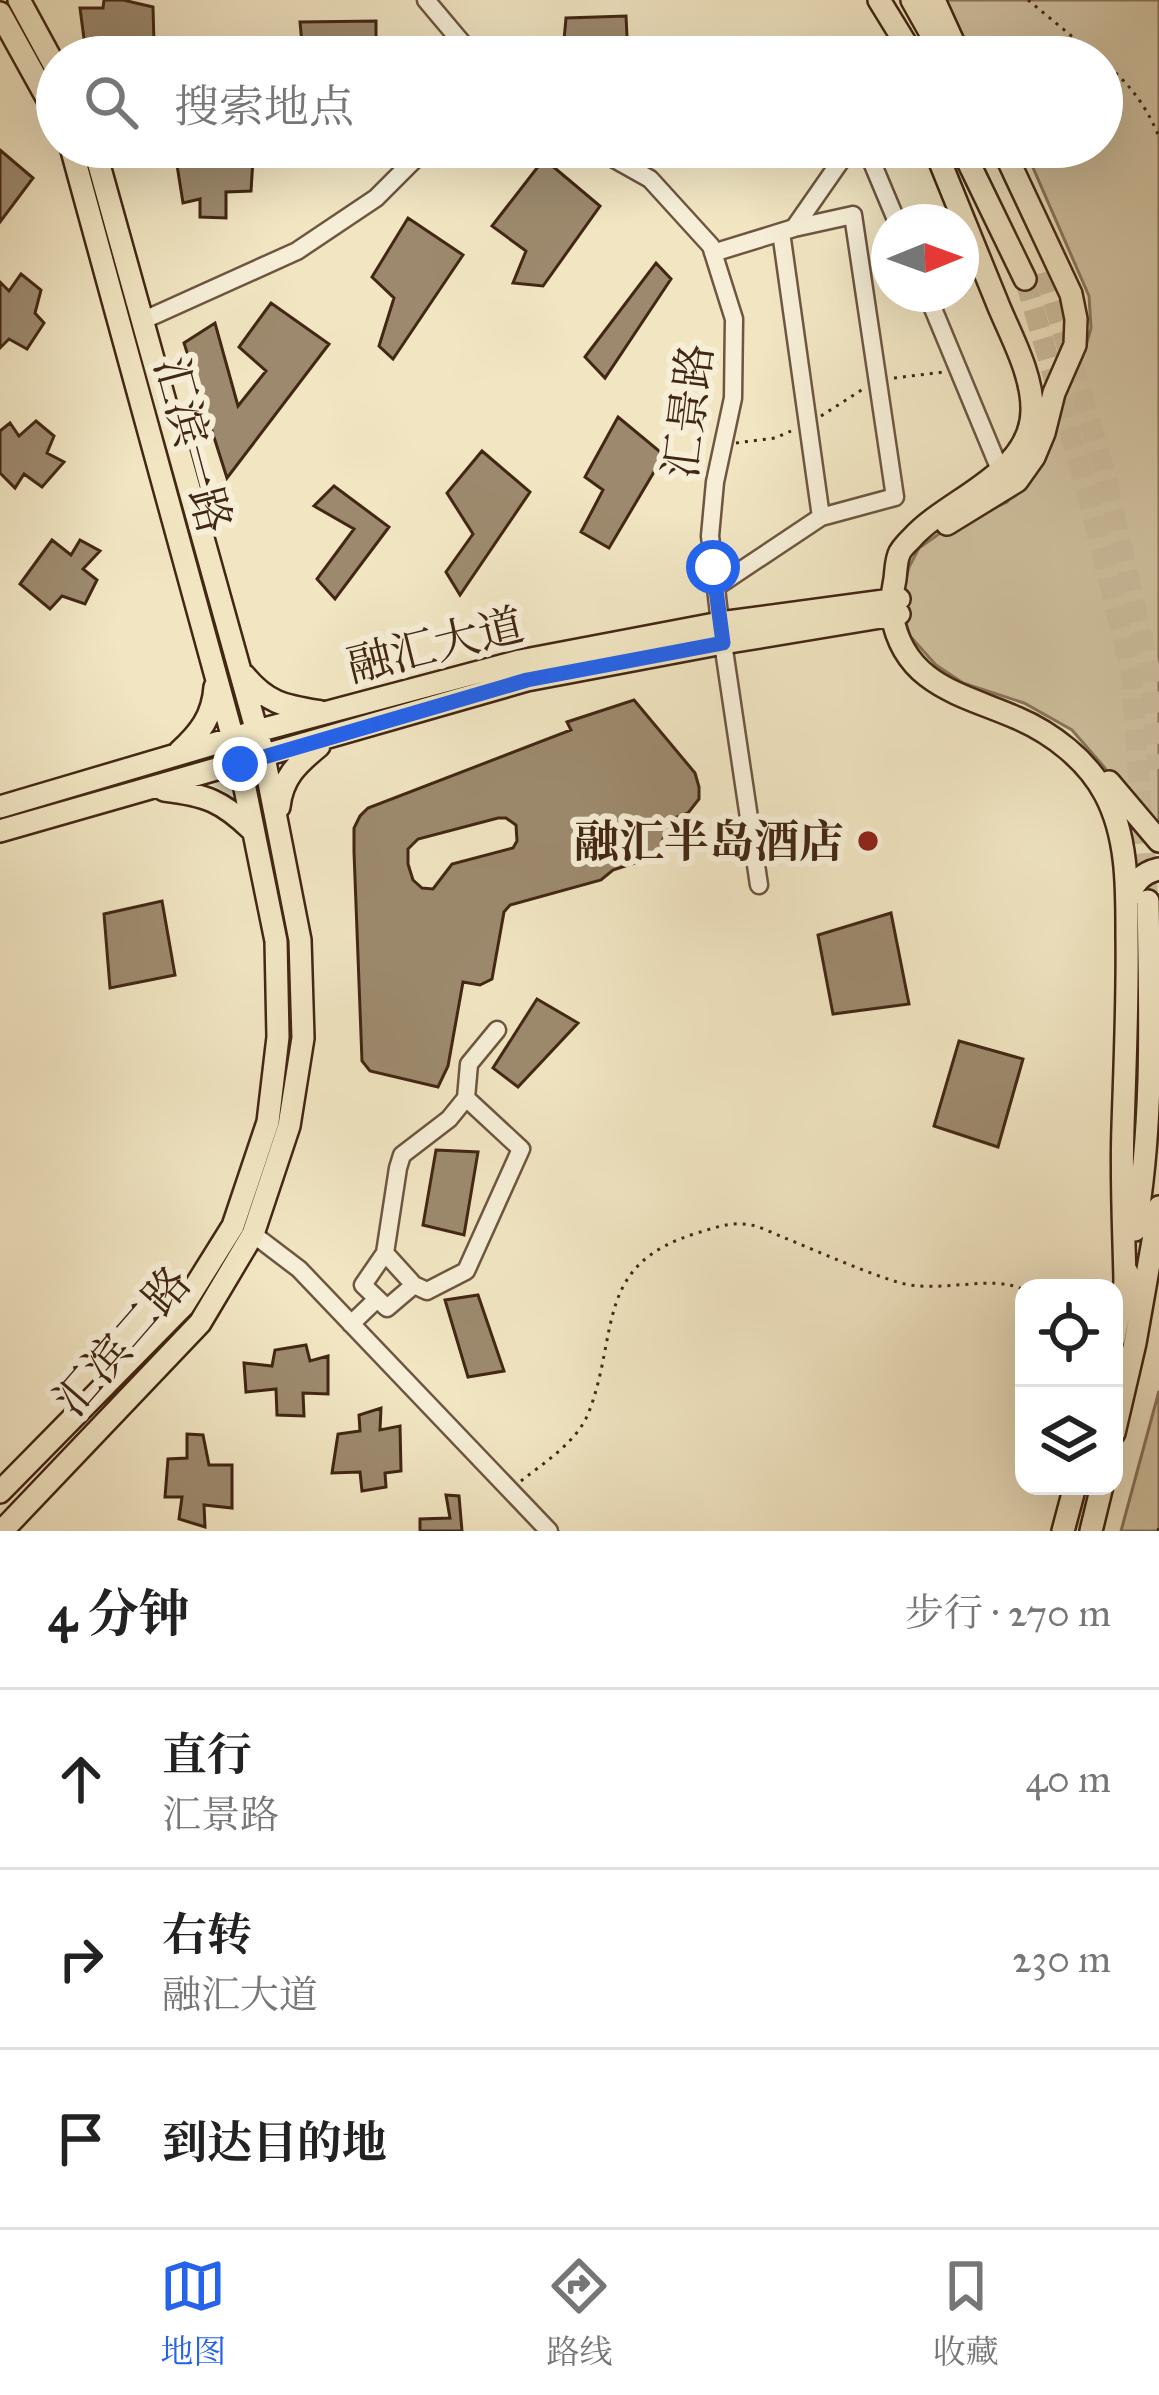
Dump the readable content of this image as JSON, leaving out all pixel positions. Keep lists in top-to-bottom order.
{
  "streets": {
    "main road": ["汇滨一路", "融汇大道", "汇滨二路"],
    "street": ["汇景路"]
  },
  "crossings": [
    ["汇景路", "融汇大道"],
    ["汇滨一路", "融汇大道"],
    ["汇滨一路", "汇滨二路"],
    ["融汇大道", "汇滨二路"]
  ],
  "places": ["融汇半岛酒店"],
  "north": "right",
  "page": {
    "search": "搜索地点",
    "heading": ["4 分钟", "步行 · 270 m"],
    "list": [
      ["直行", "汇景路", "40 m"],
      ["右转", "融汇大道", "230 m"],
      "到达目的地"
    ],
    "nav": ["地图", "路线", "收藏"]
  }
}
